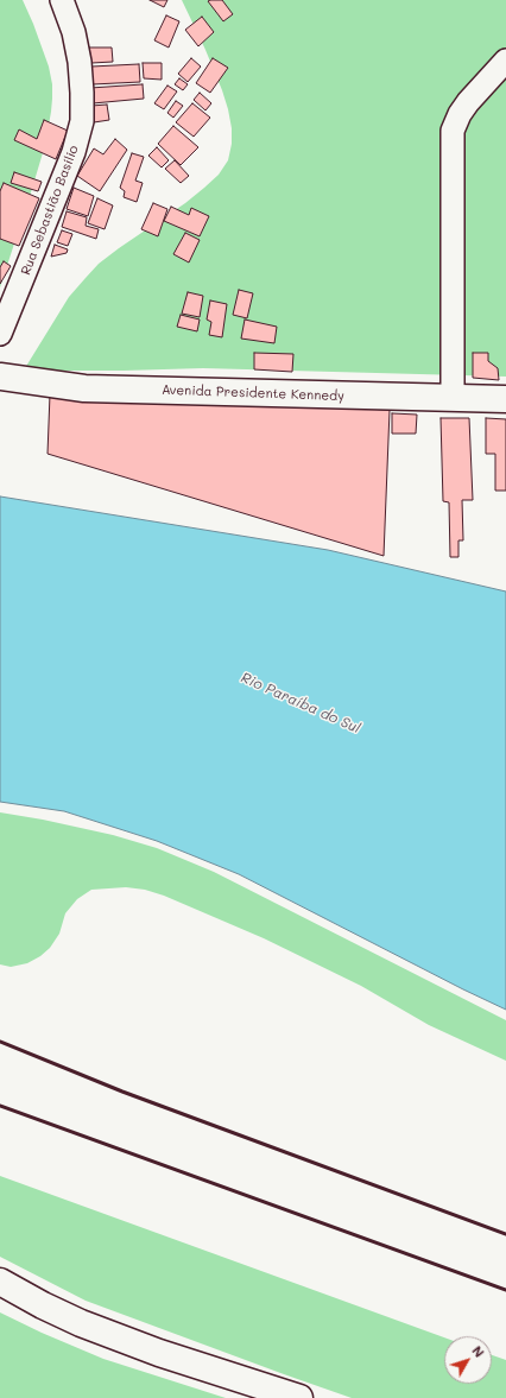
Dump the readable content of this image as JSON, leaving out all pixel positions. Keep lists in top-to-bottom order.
{
  "streets": {
    "main road": ["Avenida Presidente Kennedy"],
    "street": ["Rua Sebastião Basílio"]
  },
  "water": ["Rio Paraíba do Sul"],
  "north": "top right"
}
